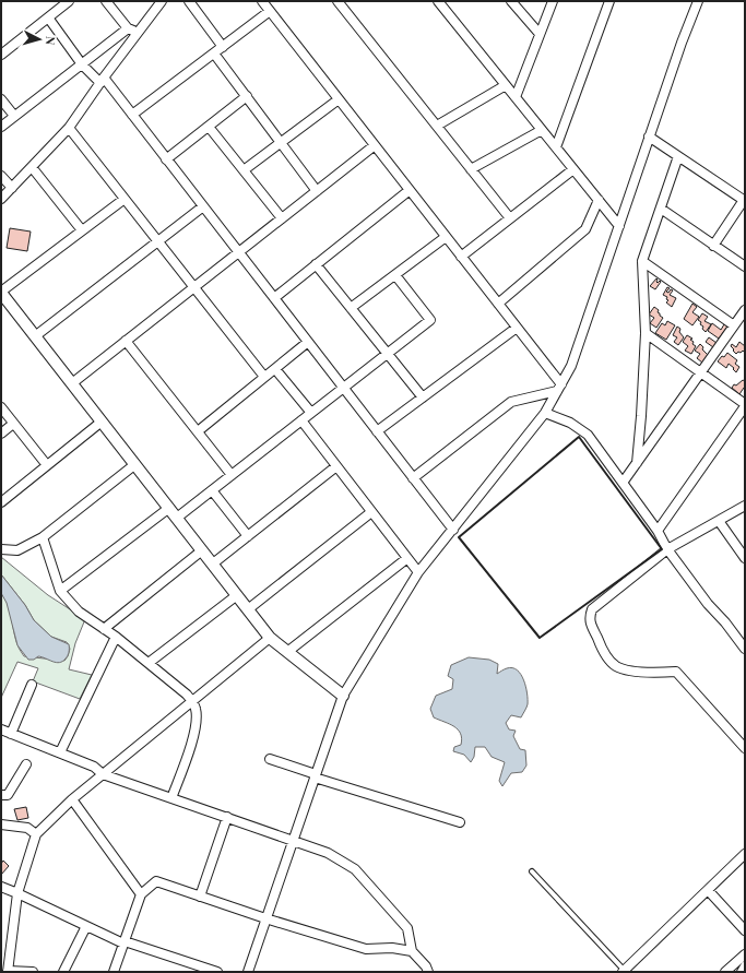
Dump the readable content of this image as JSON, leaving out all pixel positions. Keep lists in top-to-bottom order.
{
  "north": "right"
}
